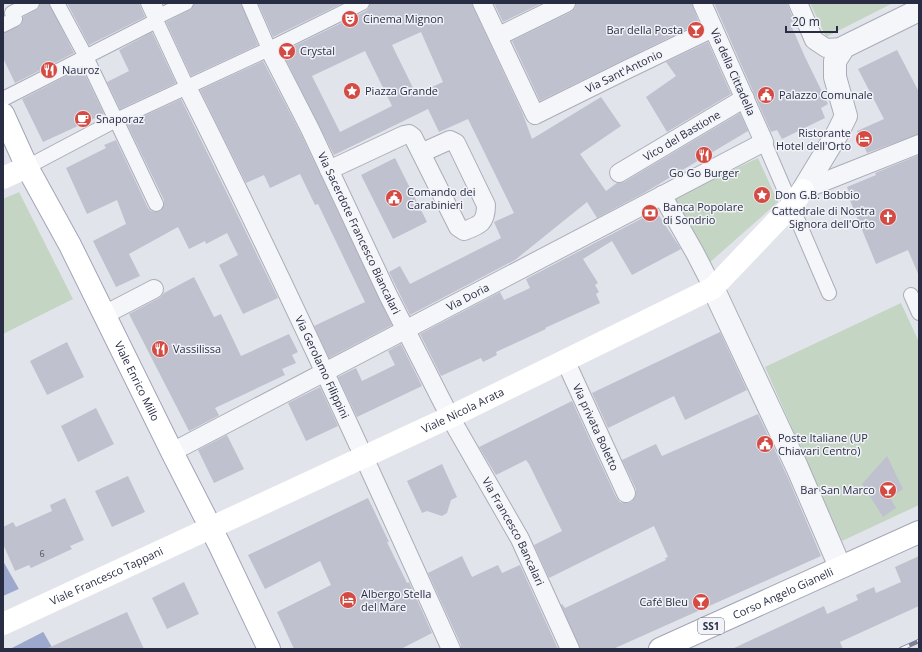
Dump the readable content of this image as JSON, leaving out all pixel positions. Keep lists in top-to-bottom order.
{
  "streets": {
    "main road": [
      "Viale Enrico Millo",
      "Viale Nicola Arata",
      "Viale Francesco Tappani",
      "Corso Angelo Gianelli",
      "SS1"
    ],
    "street": [
      "Via Sant'Antonio",
      "Via della Cittadella",
      "Vico del Bastione",
      "Via Sacerdote Francesco Biancalari",
      "Via Doria",
      "Via Gerolamo Filippini",
      "Via privata Boletto",
      "Via Francesco Bancalari"
    ]
  },
  "crossings": [
    ["Via Sant'Antonio", "Via della Cittadella"],
    ["Via della Cittadella", "Vico del Bastione"],
    ["Via della Cittadella", "Via Doria"],
    ["Via Sacerdote Francesco Biancalari", "Via Doria"],
    ["Via Sacerdote Francesco Biancalari", "Viale Nicola Arata"],
    ["Via Sacerdote Francesco Biancalari", "Via Francesco Bancalari"],
    ["Via Doria", "Via Gerolamo Filippini"],
    ["Via Doria", "Viale Enrico Millo"],
    ["Via Gerolamo Filippini", "Viale Nicola Arata"],
    ["Viale Enrico Millo", "Viale Nicola Arata"],
    ["Viale Enrico Millo", "Viale Francesco Tappani"],
    ["Viale Nicola Arata", "Via privata Boletto"],
    ["Viale Nicola Arata", "Via Francesco Bancalari"],
    ["Viale Nicola Arata", "Viale Francesco Tappani"],
    ["Corso Angelo Gianelli", "SS1"]
  ],
  "places": {
    "theatre": ["Cinema Mignon"],
    "bar": [
      "Bar della Posta",
      "Crystal",
      "Bar San Marco",
      "Café Bleu"
    ],
    "restaurant": ["Nauroz", "Go Go Burger", "Vassilissa"],
    "place": ["Piazza Grande", "Don G.B. Bobbio"],
    "public building": ["Palazzo Comunale", "Comando dei Carabinieri", "Poste Italiane (UP Chiavari Centro)"],
    "cafe": ["Snaporaz"],
    "hotel": ["Ristorante Hotel dell'Orto", "Albergo Stella del Mare"],
    "bank": ["Banca Popolare di Sondrio"],
    "church": ["Cattedrale di Nostra Signora dell'Orto"]
  },
  "house_numbers": ["6"],
  "scale_bar": "20 m"
}
